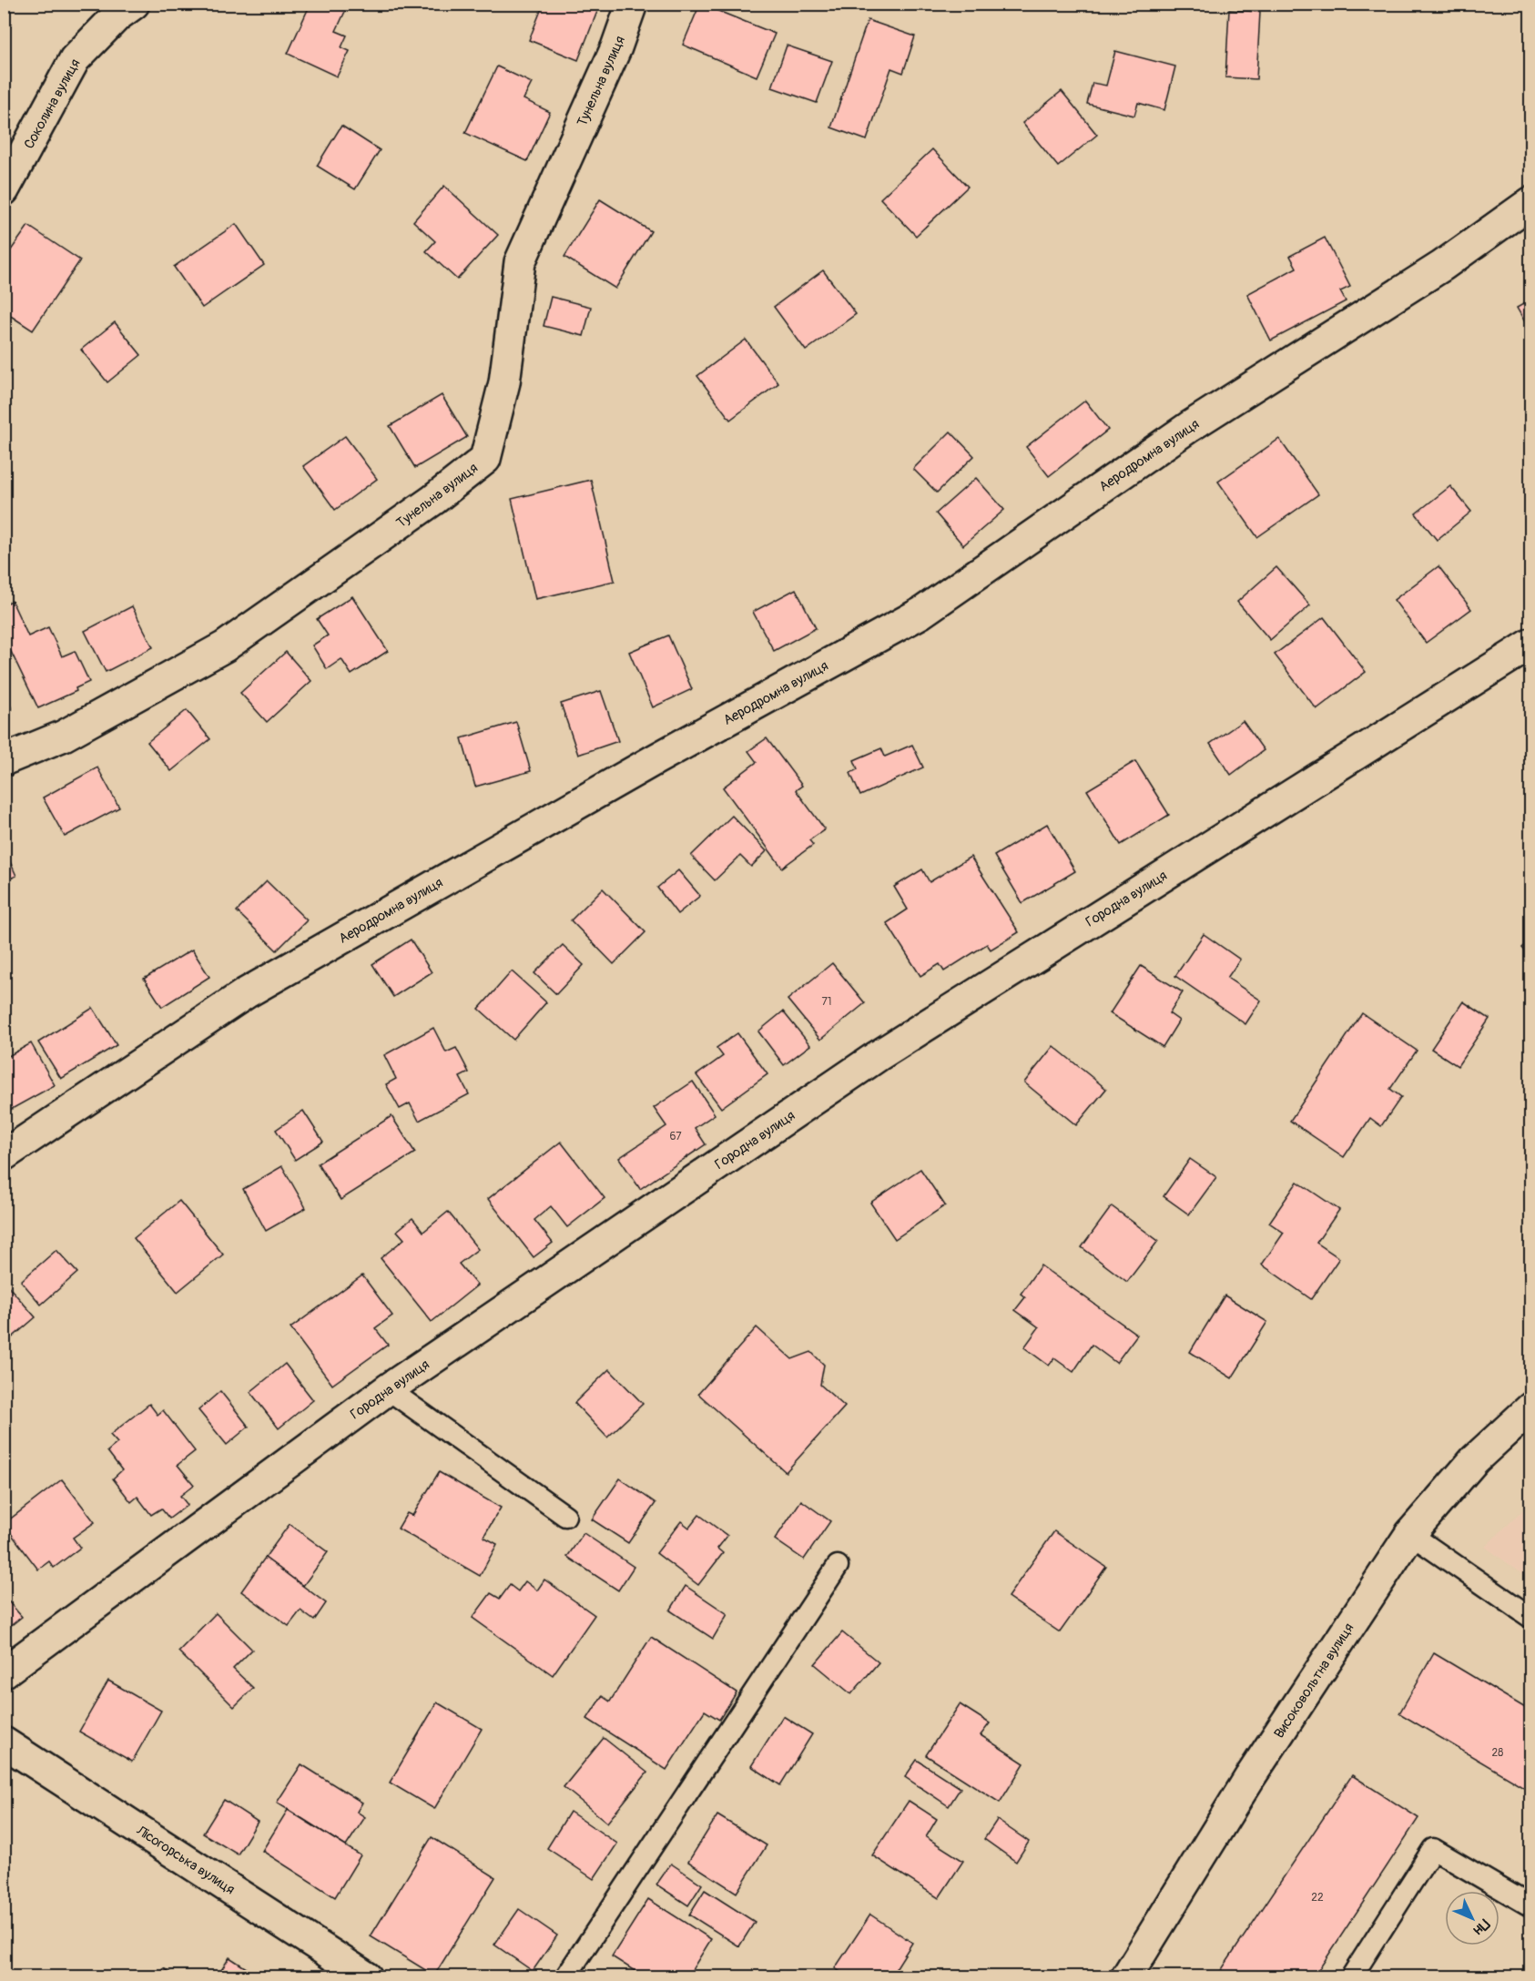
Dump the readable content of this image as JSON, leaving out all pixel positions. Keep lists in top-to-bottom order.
{
  "streets": {
    "street": [
      "Тунельна вулиця",
      "Соколина вулиця",
      "Аеродромна вулиця",
      "Городна вулиця",
      "Високовольтна вулиця",
      "Лісогорська вулиця"
    ]
  },
  "house_numbers": [
    "71",
    "67",
    "28",
    "22"
  ],
  "north": "bottom right"
}
